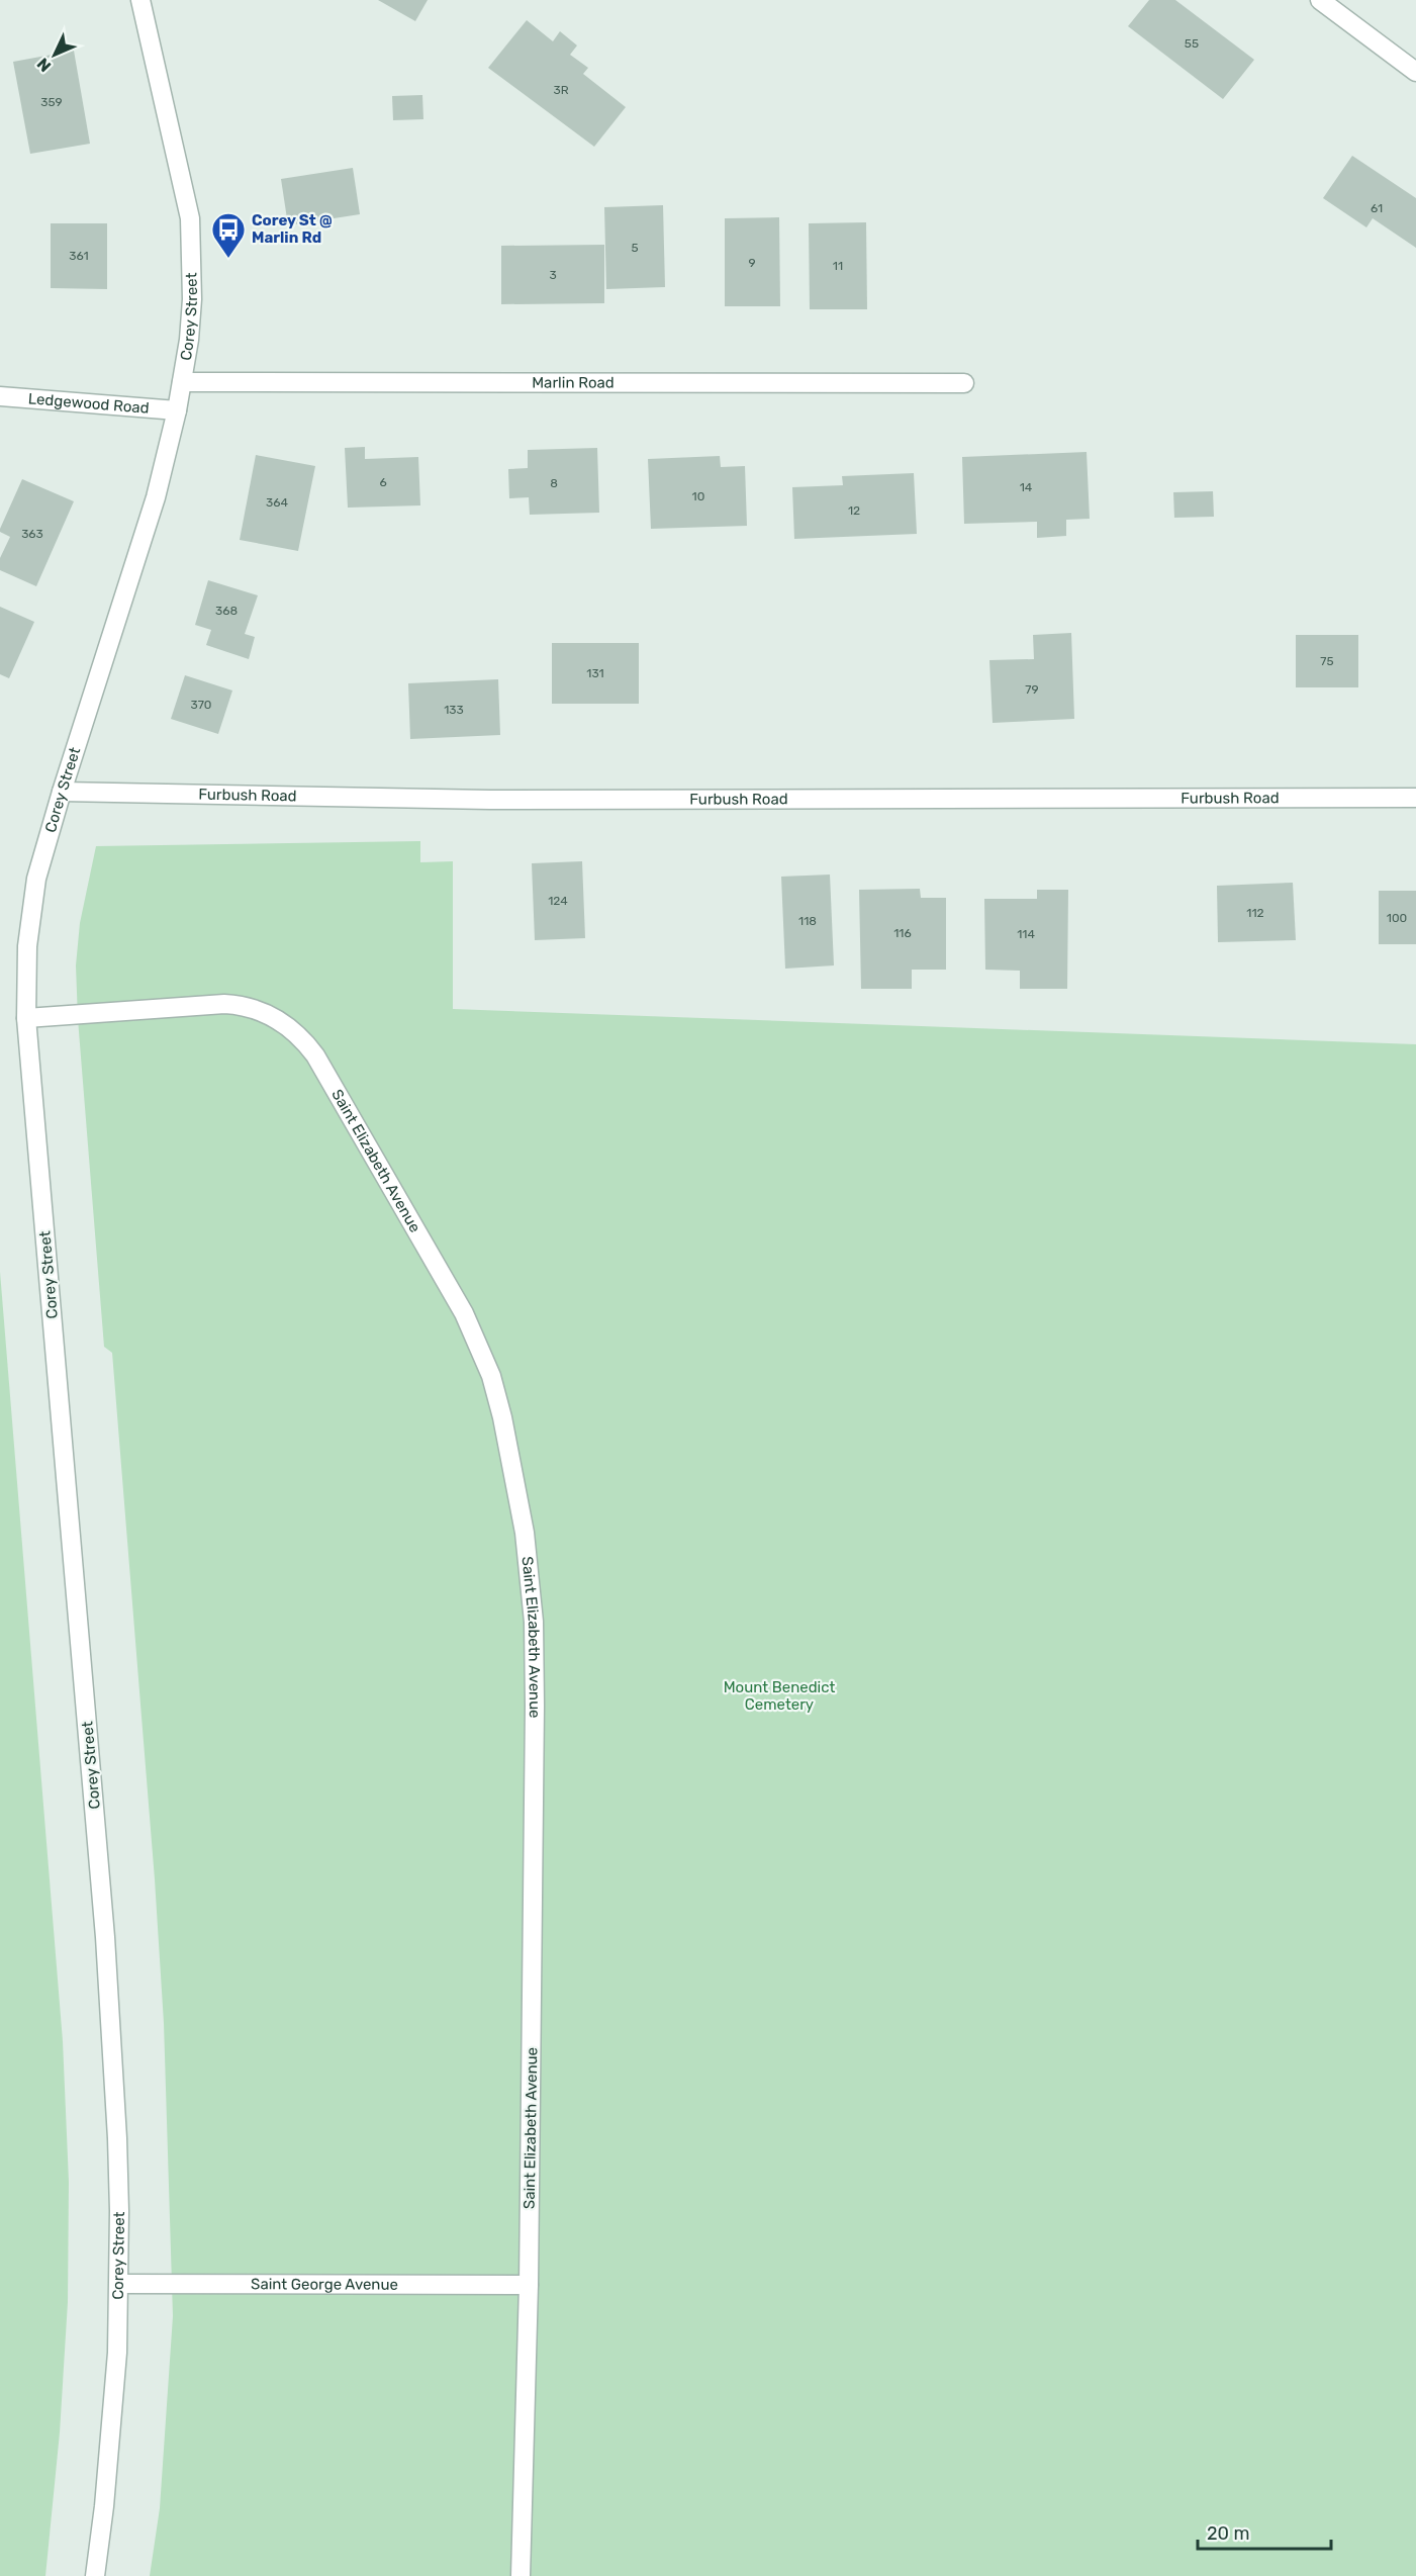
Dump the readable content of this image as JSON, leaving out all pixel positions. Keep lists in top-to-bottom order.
{
  "streets": {
    "street": [
      "Corey Street",
      "Marlin Road",
      "Ledgewood Road",
      "Furbush Road",
      "Saint Elizabeth Avenue",
      "Saint George Avenue"
    ]
  },
  "crossings": [
    ["Corey Street", "Marlin Road"],
    ["Corey Street", "Ledgewood Road"],
    ["Corey Street", "Furbush Road"],
    ["Corey Street", "Saint Elizabeth Avenue"],
    ["Corey Street", "Saint George Avenue"],
    ["Saint Elizabeth Avenue", "Saint George Avenue"]
  ],
  "parks": ["Mount Benedict Cemetery"],
  "places": {
    "bus stop": ["Corey St @ Marlin Rd"]
  },
  "house_numbers": [
    "55",
    "3R",
    "359",
    "61",
    "5",
    "361",
    "9",
    "11",
    "3",
    "6",
    "8",
    "14",
    "10",
    "364",
    "12",
    "363",
    "368",
    "75",
    "131",
    "79",
    "370",
    "133",
    "124",
    "112",
    "100",
    "118",
    "116",
    "114"
  ],
  "scale_bar": "20 m",
  "north": "bottom left"
}
